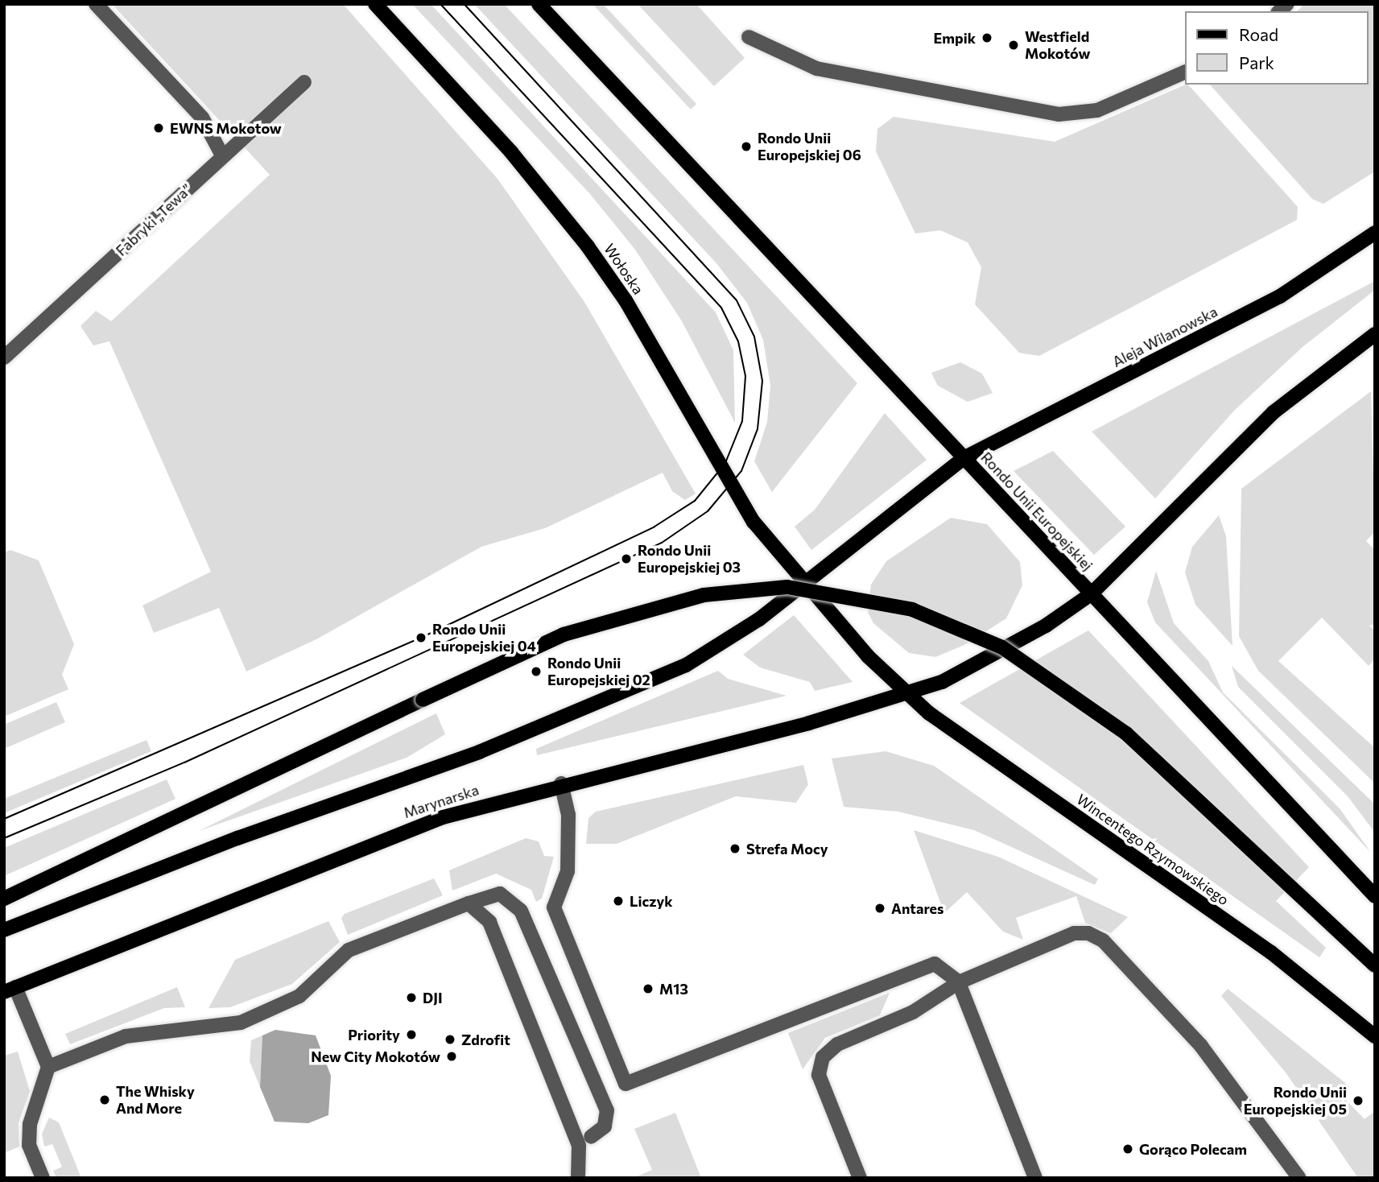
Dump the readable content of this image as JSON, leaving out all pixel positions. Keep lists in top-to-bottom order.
{
  "streets": {
    "main road": [
      "Wołoska",
      "Aleja Wilanowska",
      "Rondo Unii Europejskiej",
      "Marynarska",
      "Wincentego Rzymowskiego"
    ],
    "street": ["Fabryki „Tewa”"]
  },
  "crossings": [
    ["Wołoska", "Rondo Unii Europejskiej"],
    ["Aleja Wilanowska", "Rondo Unii Europejskiej"],
    ["Rondo Unii Europejskiej", "Marynarska"],
    ["Rondo Unii Europejskiej", "Wincentego Rzymowskiego"],
    ["Marynarska", "Wincentego Rzymowskiego"]
  ],
  "places": [
    "Empik",
    "Westfield Mokotów",
    "EWNS Mokotow",
    "Rondo Unii Europejskiej 06",
    "Rondo Unii Europejskiej 03",
    "Rondo Unii Europejskiej 04",
    "Rondo Unii Europejskiej 02",
    "Strefa Mocy",
    "Liczyk",
    "Antares",
    "M13",
    "DJI",
    "Priority",
    "Zdrofit",
    "New City Mokotów",
    "The Whisky And More",
    "Rondo Unii Europejskiej 05",
    "Gorąco Polecam"
  ],
  "legend": ["Road", "Park"]
}
